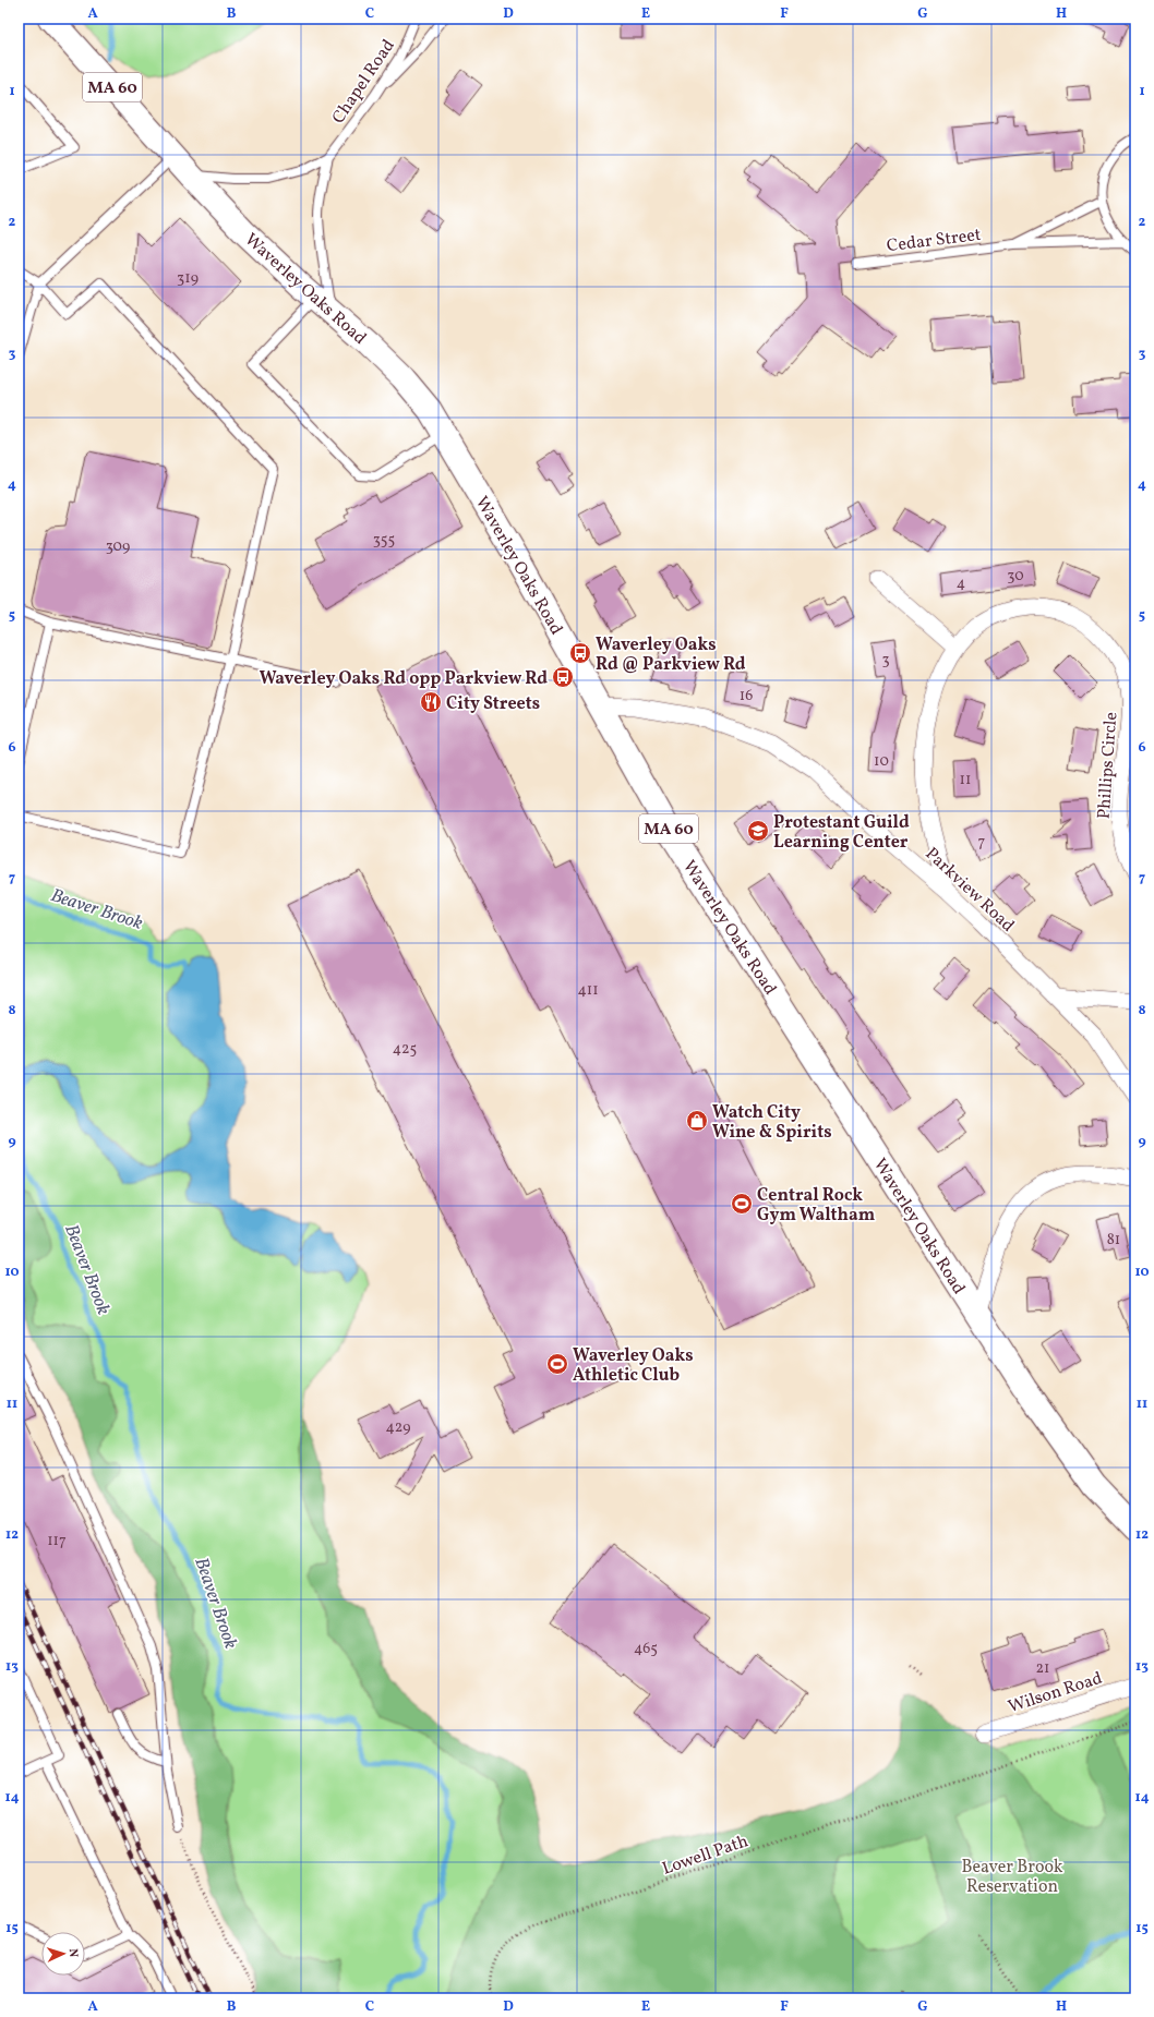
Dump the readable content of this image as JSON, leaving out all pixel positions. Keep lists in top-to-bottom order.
{
  "streets": {
    "main road": ["MA 60", "Waverley Oaks Road"],
    "street": ["Phillips Circle", "Parkview Road", "Wilson Road"],
    "lane": ["Chapel Road", "Cedar Street"],
    "path": ["Lowell Path"]
  },
  "crossings": [
    ["Chapel Road", "Waverley Oaks Road"],
    ["Waverley Oaks Road", "Parkview Road"],
    ["Phillips Circle", "Parkview Road"]
  ],
  "water": ["Beaver Brook"],
  "parks": ["Beaver Brook Reservation"],
  "places": {
    "bus stop": ["Waverley Oaks Rd @ Parkview Rd", "Waverley Oaks Rd opp Parkview Rd"],
    "restaurant": ["City Streets"],
    "school or university": ["Protestant Guild Learning Center"],
    "shop": ["Watch City Wine & Spirits"],
    "sports": ["Central Rock Gym Waltham", "Waverley Oaks Athletic Club"]
  },
  "house_numbers": [
    "319",
    "355",
    "309",
    "30",
    "4",
    "3",
    "16",
    "10",
    "11",
    "7",
    "411",
    "425",
    "81",
    "429",
    "117",
    "465",
    "21"
  ],
  "north": "right",
  "grid": {
    "columns": [
      "A",
      "B",
      "C",
      "D",
      "E",
      "F",
      "G",
      "H"
    ],
    "rows": [
      "1",
      "2",
      "3",
      "4",
      "5",
      "6",
      "7",
      "8",
      "9",
      "10",
      "11",
      "12",
      "13",
      "14",
      "15"
    ]
  }
}
